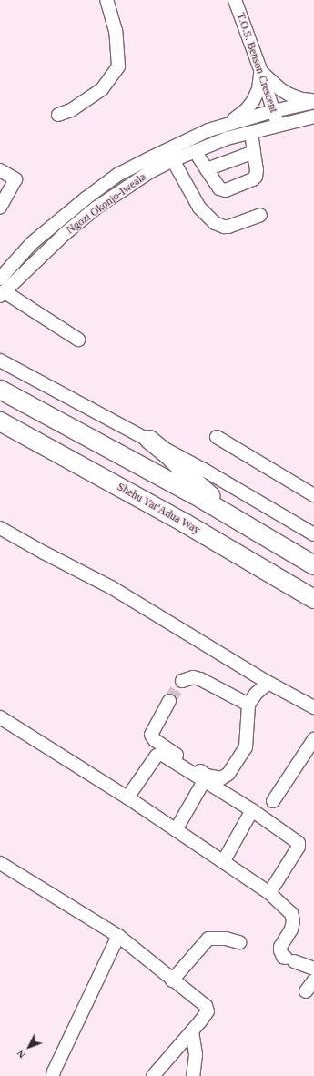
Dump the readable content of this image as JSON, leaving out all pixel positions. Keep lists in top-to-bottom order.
{
  "streets": {
    "highway": ["Shehu Yar'Adua Way"],
    "street": ["T.O.S. Benson Crescent", "Ngozi Okonjo-Iweala"]
  },
  "crossings": [
    ["T.O.S. Benson Crescent", "Ngozi Okonjo-Iweala"]
  ],
  "north": "bottom left"
}
